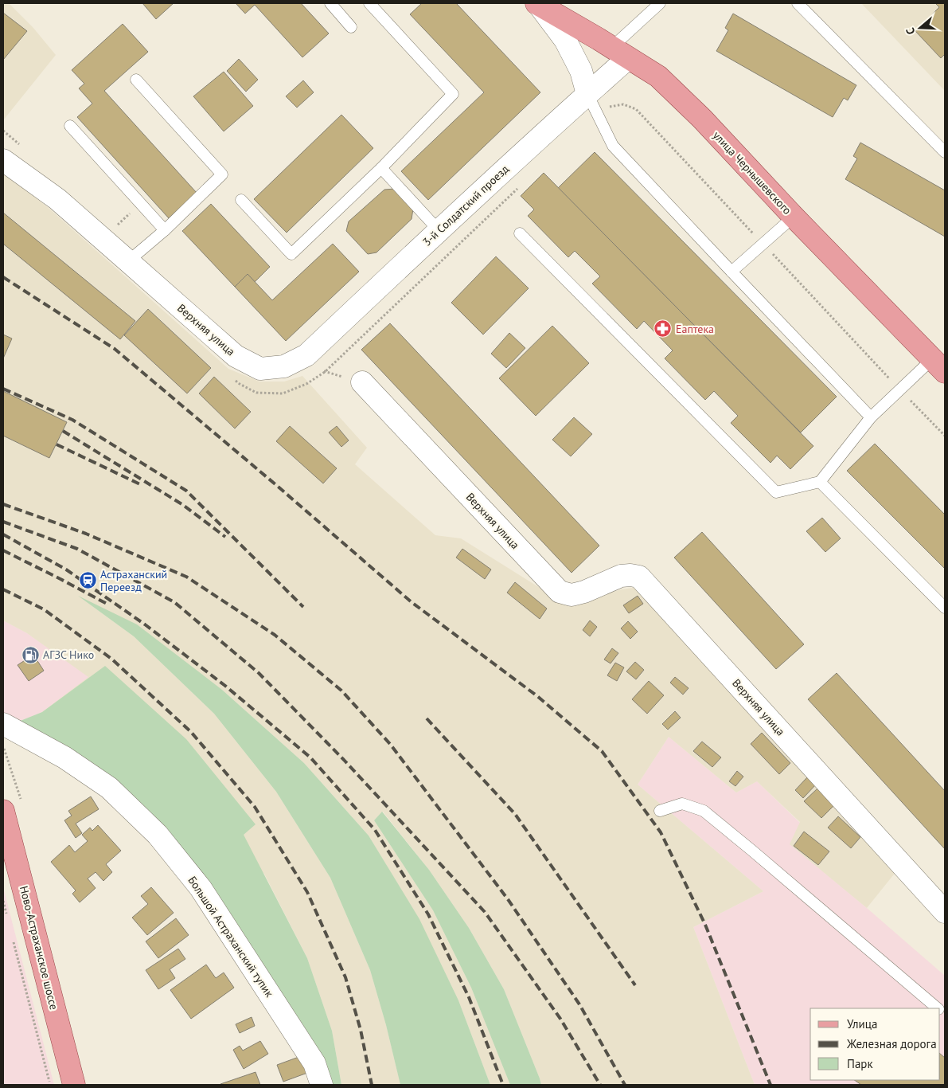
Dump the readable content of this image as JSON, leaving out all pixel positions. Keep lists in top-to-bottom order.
{
  "streets": {
    "main road": ["улица Чернышевского", "Ново-Астраханское шоссе"],
    "street": ["3-й Солдатский проезд", "Верхняя улица", "Большой Астраханский тупик"]
  },
  "crossings": [
    ["улица Чернышевского", "3-й Солдатский проезд"],
    ["3-й Солдатский проезд", "Верхняя улица"]
  ],
  "places": {
    "pharmacy": ["Еаптека"],
    "station": ["Астраханский Переезд"],
    "fuel station": ["АГЗС Нико"]
  },
  "legend": ["Улица", "Железная дорога", "Парк"],
  "north": "left"
}
